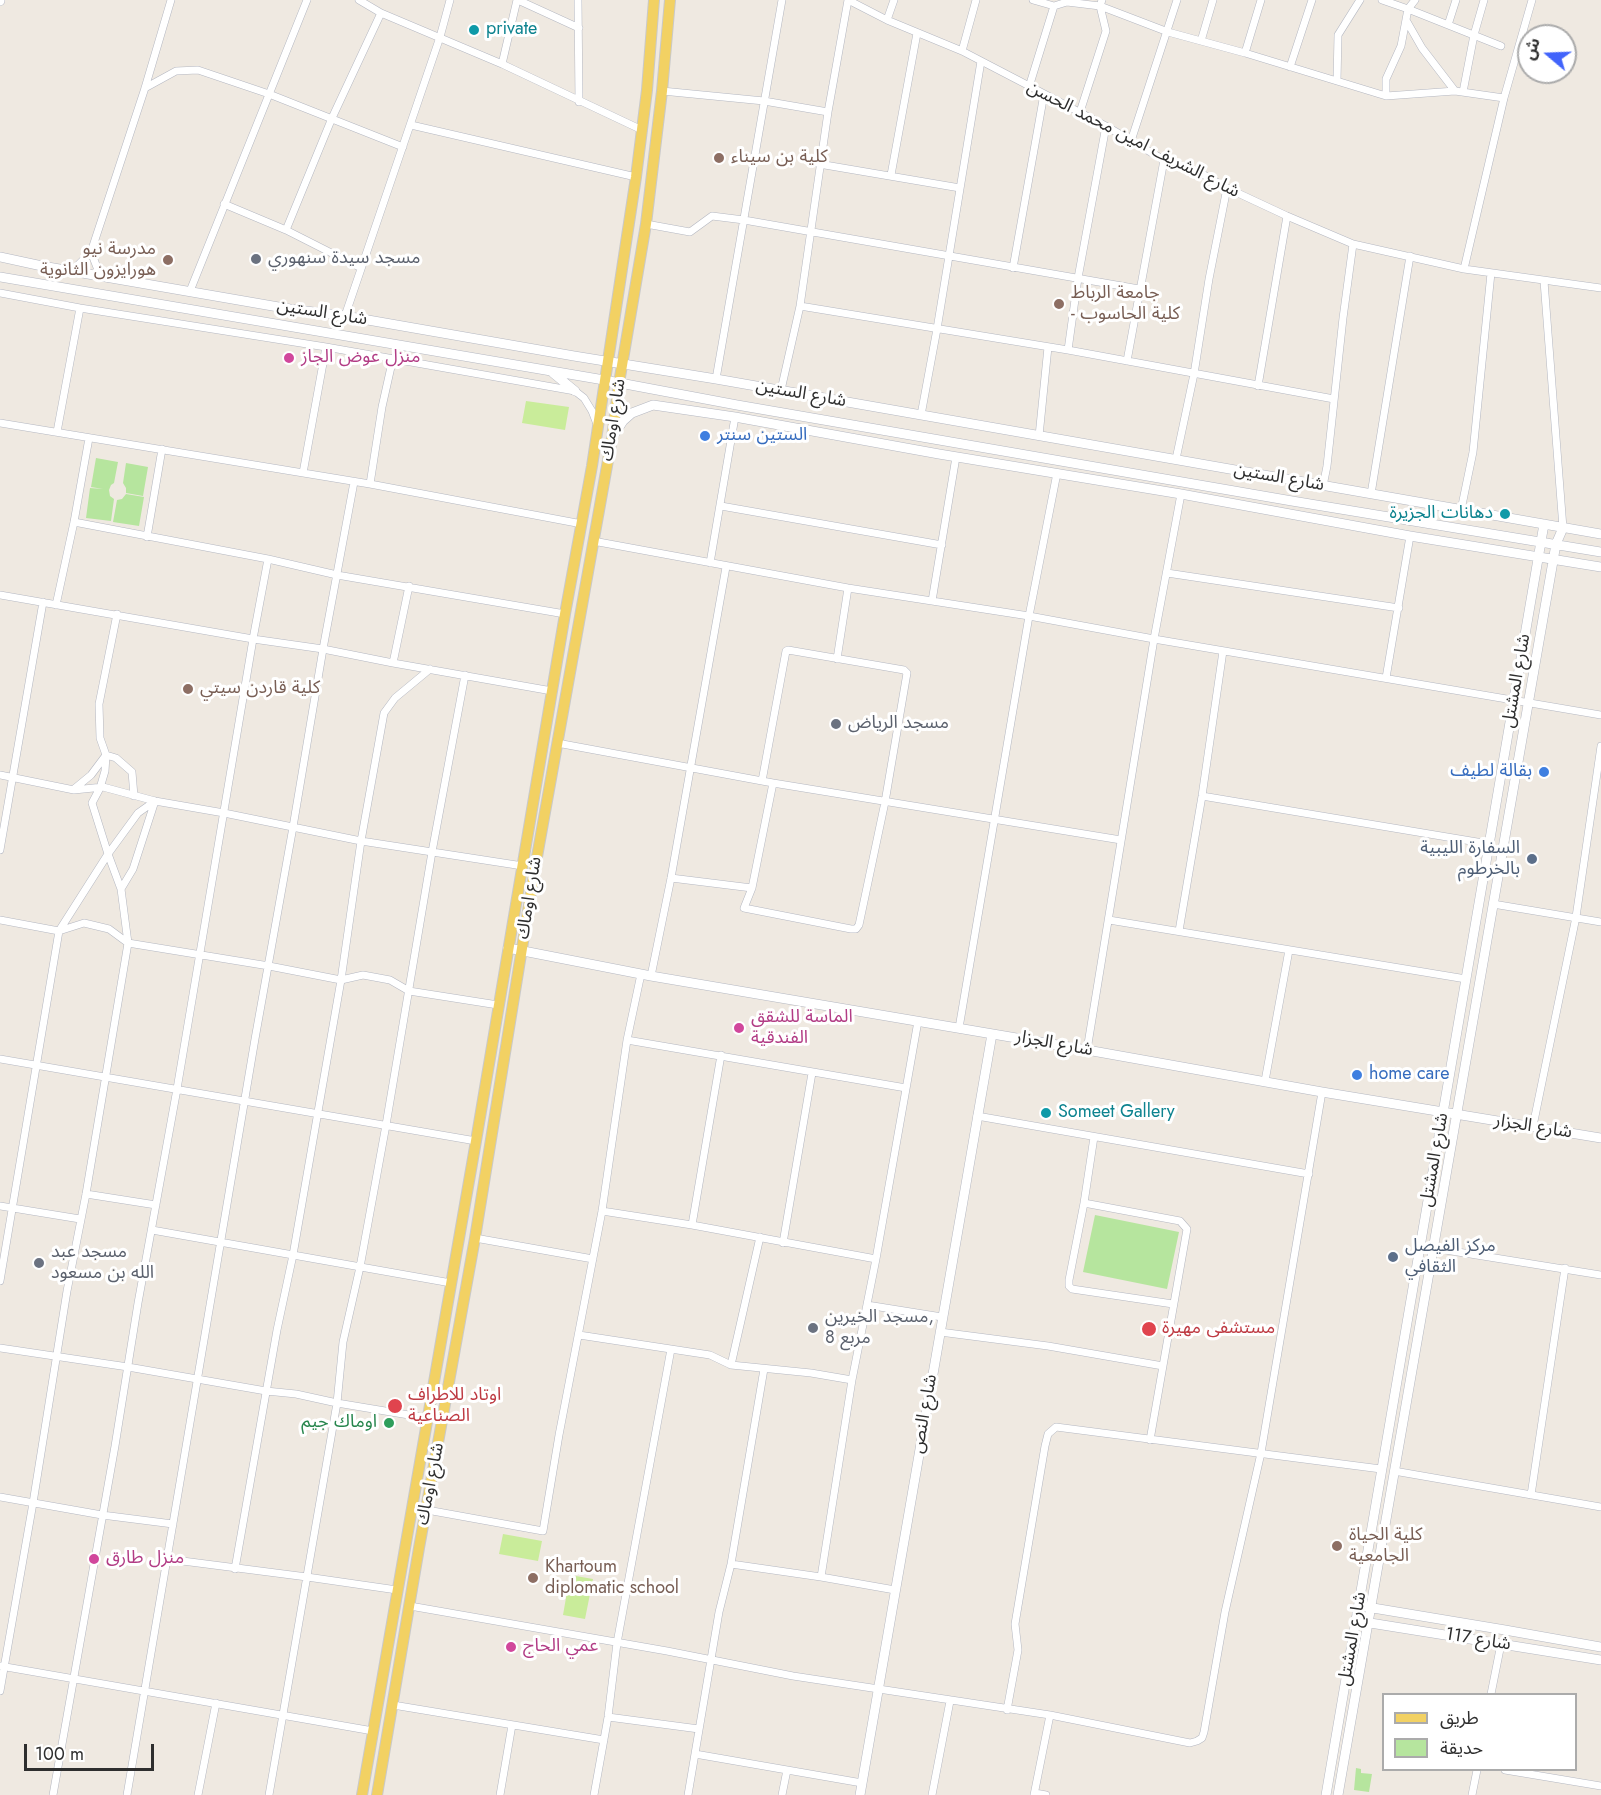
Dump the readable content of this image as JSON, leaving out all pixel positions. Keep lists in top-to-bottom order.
{
  "streets": {
    "main road": [
      "شارع الستين",
      "شارع اوماك",
      "شارع المشتل",
      "شارع الجزار",
      "شارع النص",
      "شارع 117"
    ],
    "street": ["شارع الشريف امين محمد الحسن"]
  },
  "crossings": [
    ["شارع الستين", "شارع اوماك"],
    ["شارع الستين", "شارع المشتل"],
    ["شارع اوماك", "شارع الجزار"],
    ["شارع المشتل", "شارع الجزار"],
    ["شارع المشتل", "شارع 117"],
    ["شارع الجزار", "شارع النص"]
  ],
  "places": [
    "private",
    "كلية بن سيناء",
    "مسجد سيدة سنهوري",
    "مدرسة نيو هورايزون الثانوية",
    "جامعة الرباط - كلية الحاسوب",
    "منزل عوض الجاز",
    "الستين سنتر",
    "دهانات الجزيرة",
    "كلية قاردن سيتي",
    "مسجد الرياض",
    "بقالة لطيف",
    "السفارة الليبية بالخرطوم",
    "الماسة للشقق الفندقية",
    "home care",
    "Someet Gallery",
    "مركز الفيصل الثقافي",
    "مسجد عبد الله بن مسعود",
    "مسجد الخيرين, مربع 8",
    "مستشفى مهيرة",
    "اوتاد للاطراف الصناعية",
    "اوماك جيم",
    "كلية الحياة الجامعية",
    "منزل طارق",
    "Khartoum diplomatic school",
    "عمي الحاج"
  ],
  "legend": ["طريق", "حديقة"],
  "scale_bar": "100 m",
  "north": "left"
}
